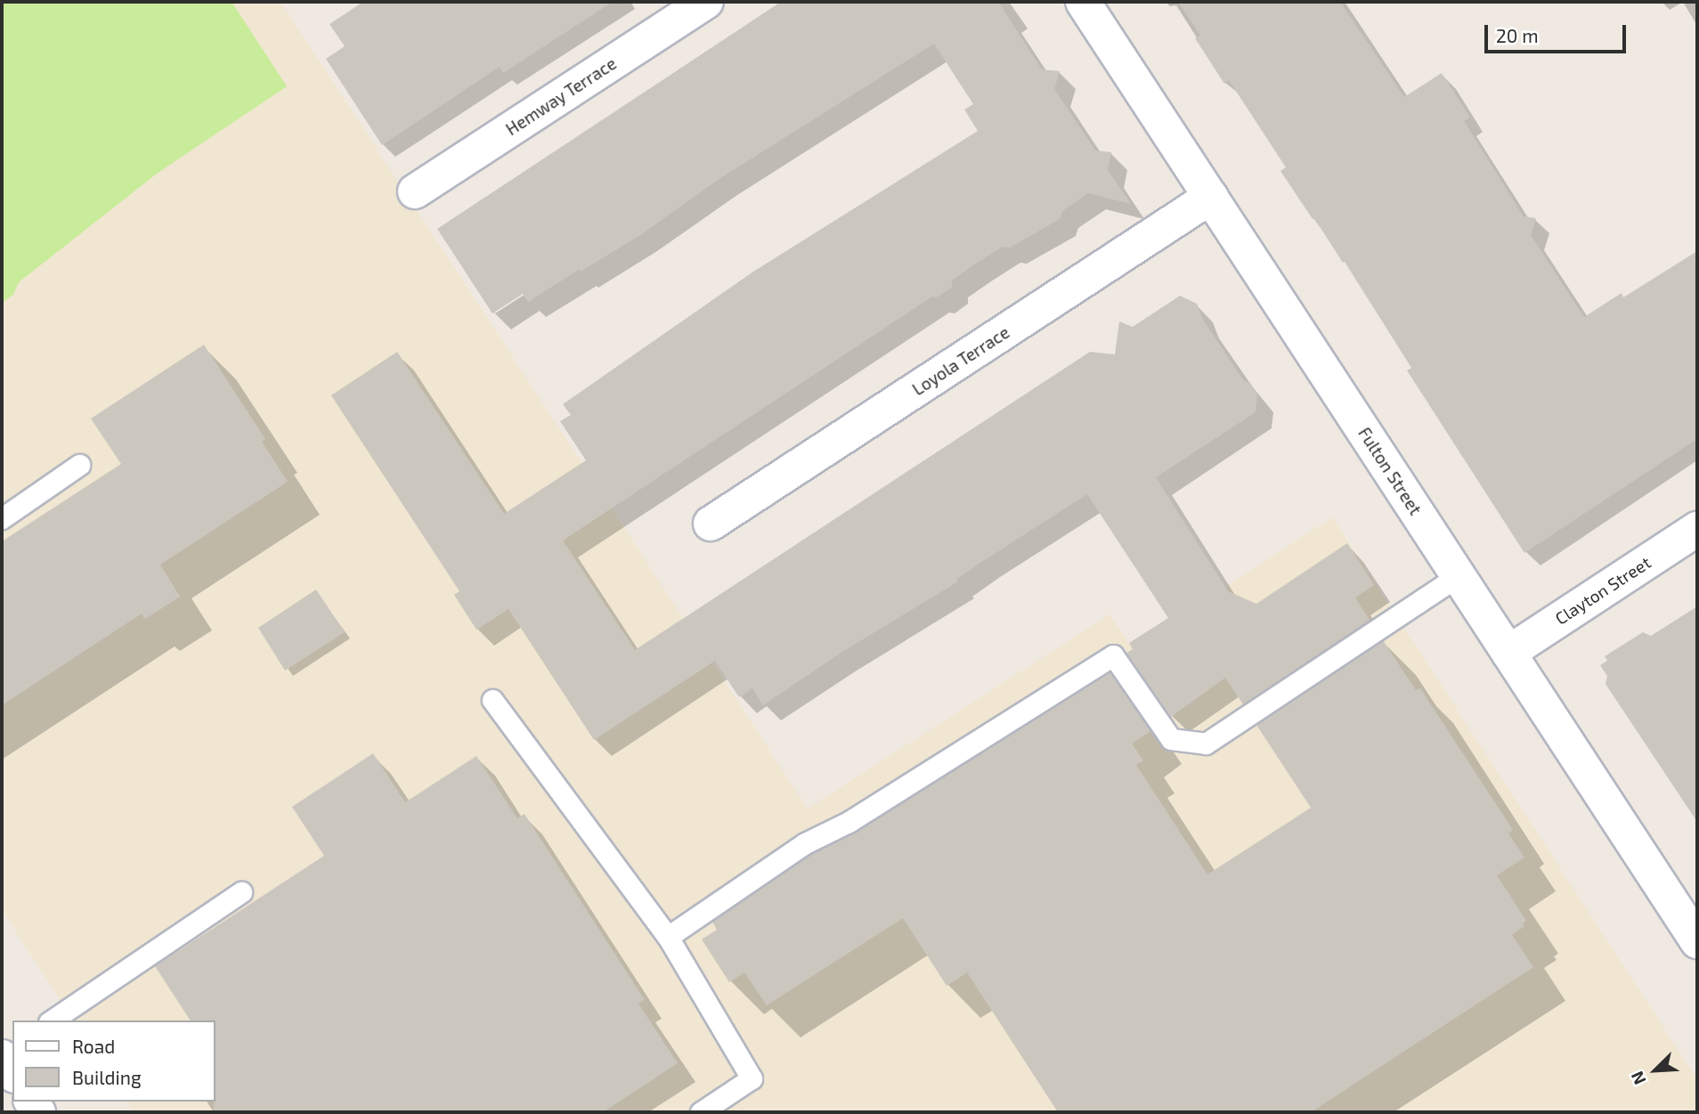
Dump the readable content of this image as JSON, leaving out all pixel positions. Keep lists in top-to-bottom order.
{
  "streets": {
    "street": [
      "Hemway Terrace",
      "Loyola Terrace",
      "Fulton Street",
      "Clayton Street"
    ]
  },
  "crossings": [
    ["Loyola Terrace", "Fulton Street"],
    ["Fulton Street", "Clayton Street"]
  ],
  "legend": ["Road", "Building"],
  "scale_bar": "20 m",
  "north": "bottom left"
}
